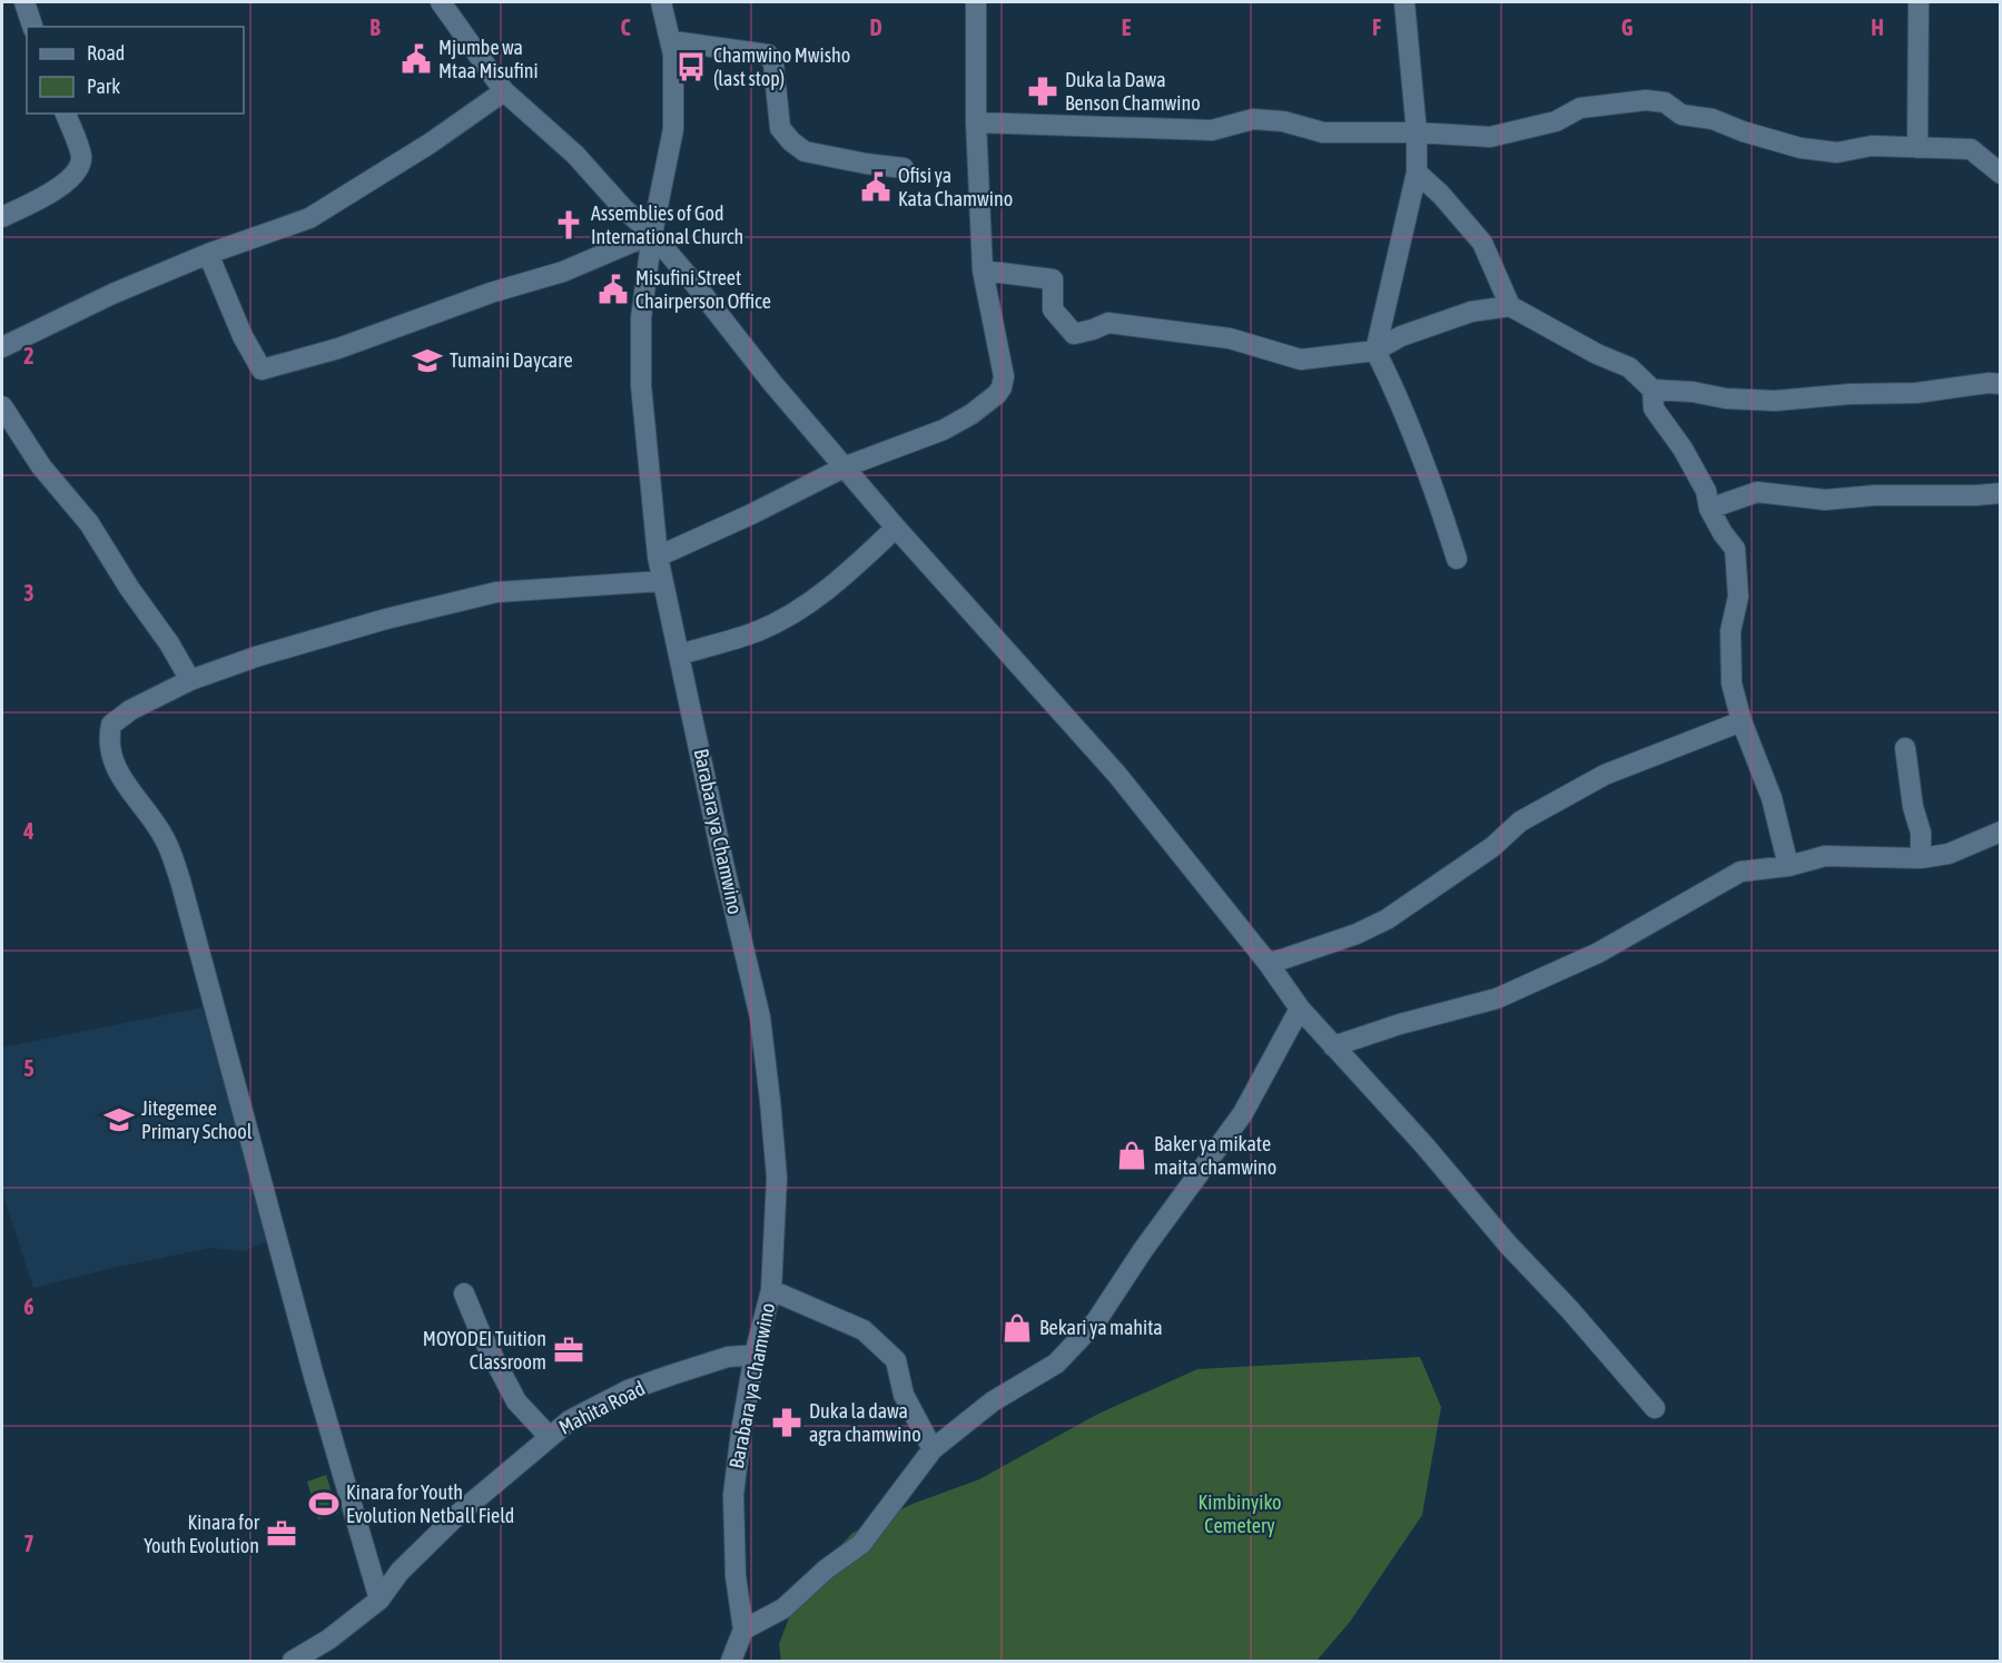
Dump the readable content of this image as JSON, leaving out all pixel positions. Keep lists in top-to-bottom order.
{
  "streets": {
    "street": ["Barabara ya Chamwino", "Mahita Road"]
  },
  "crossings": [
    ["Barabara ya Chamwino", "Mahita Road"]
  ],
  "parks": ["Kimbinyiko Cemetery"],
  "places": {
    "public building": ["Mjumbe wa Mtaa Misufini", "Ofisi ya Kata Chamwino", "Misufini Street Chairperson Office"],
    "bus stop": ["Chamwino Mwisho (last stop)"],
    "pharmacy": ["Duka la Dawa Benson Chamwino", "Duka la dawa agra chamwino"],
    "church": ["Assemblies of God International Church"],
    "school or university": ["Tumaini Daycare", "Jitegemee Primary School"],
    "shop": ["Baker ya mikate maita chamwino", "Bekari ya mahita"],
    "office": ["MOYODEI Tuition Classroom", "Kinara for Youth Evolution"],
    "sports": ["Kinara for Youth Evolution Netball Field"]
  },
  "legend": ["Road", "Park"],
  "grid": {
    "columns": [
      "B",
      "C",
      "D",
      "E",
      "F",
      "G",
      "H"
    ],
    "rows": [
      "2",
      "3",
      "4",
      "5",
      "6",
      "7"
    ]
  }
}
